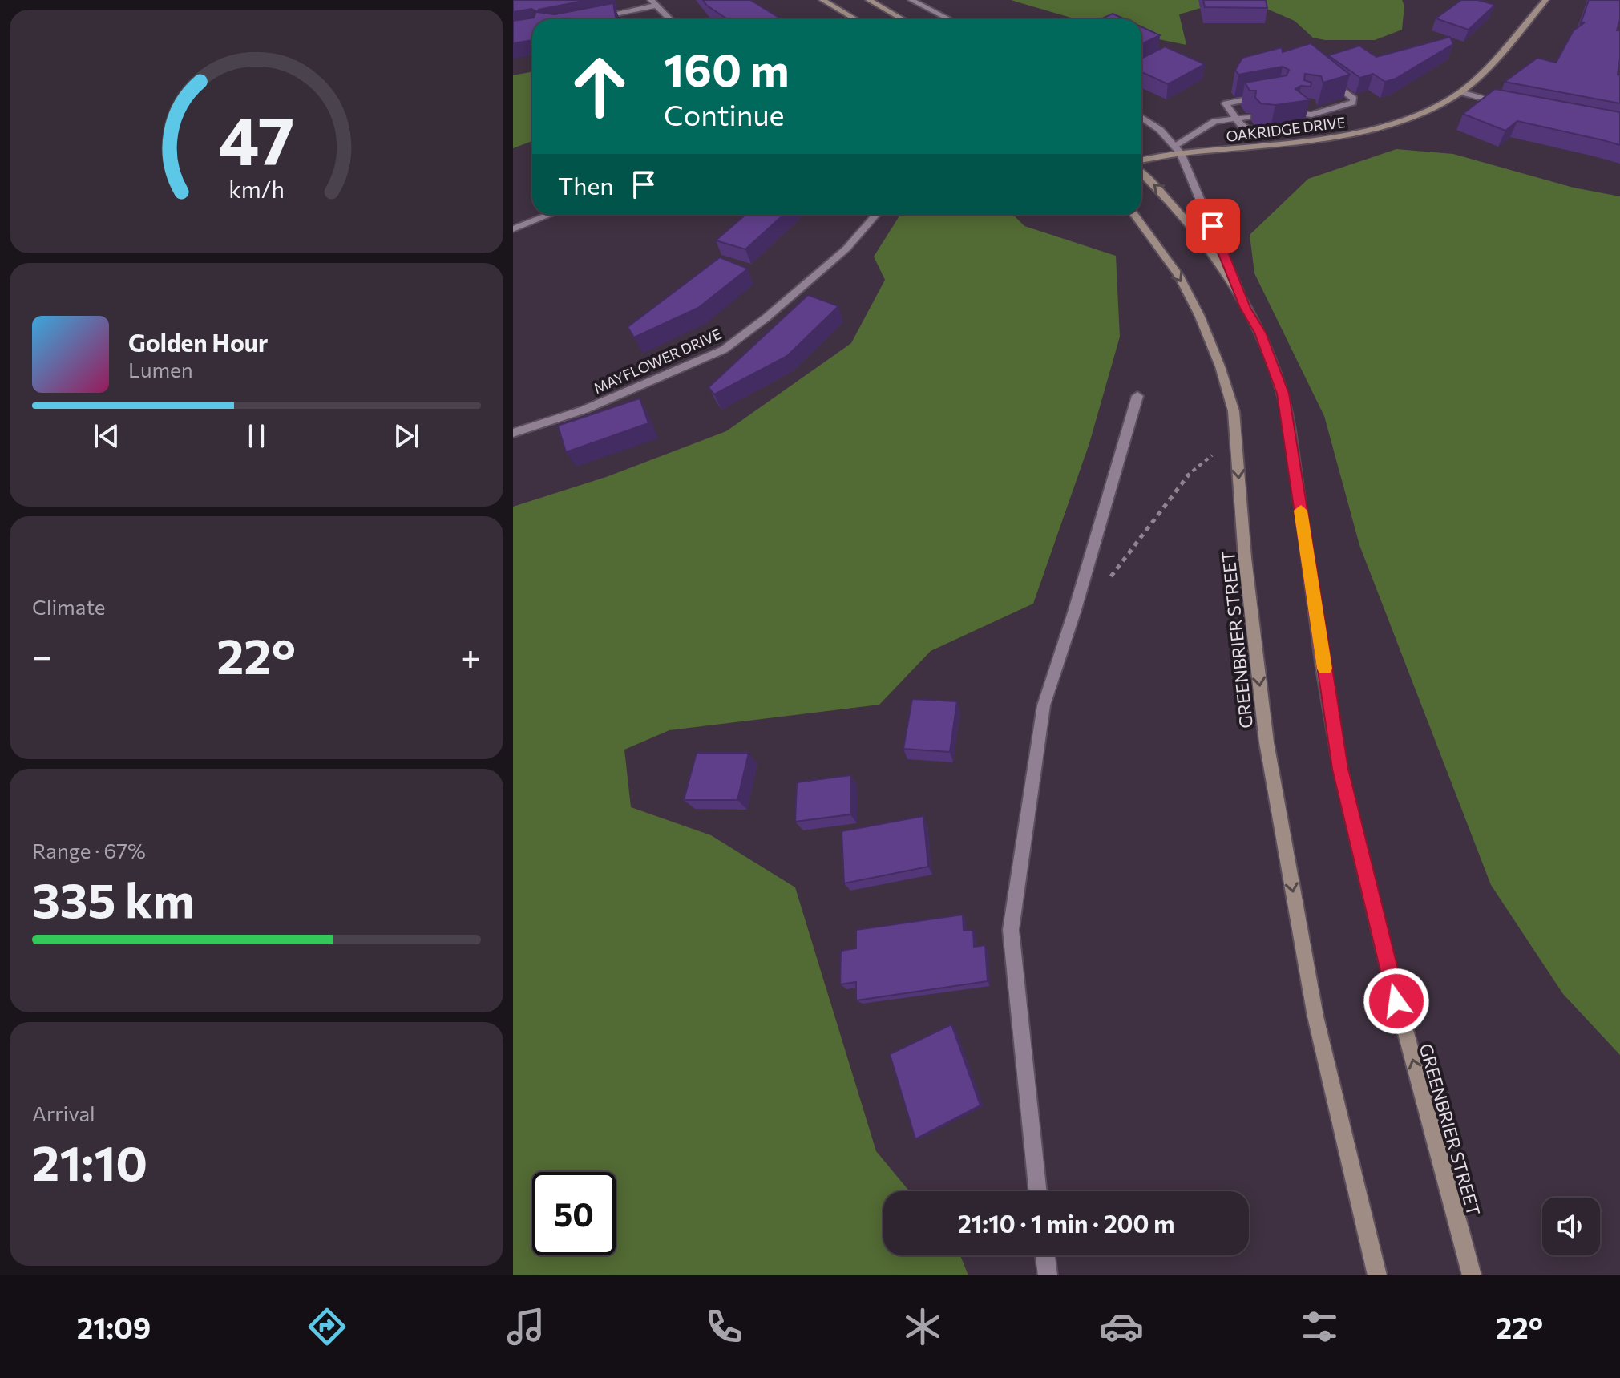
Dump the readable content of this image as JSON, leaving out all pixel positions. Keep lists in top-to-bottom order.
{
  "streets": {
    "main road": ["OAKRIDGE DRIVE", "GREENBRIER STREET"],
    "street": ["MAYFLOWER DRIVE"]
  },
  "page": {
    "turn": ["160 m", "Continue"],
    "then": "Then",
    "song": ["Golden Hour", "Lumen"],
    "tile": [
      "Climate",
      ["Range · 67%", "335 km"],
      ["Arrival", "21:10"]
    ],
    "heat": ["−", "22°", "+"],
    "limit": "50",
    "trip": "21:10 · 1 min · 200 m",
    "tabs": ["21:09", "22°"],
    "gauge": ["47", "km/h"]
  }
}
